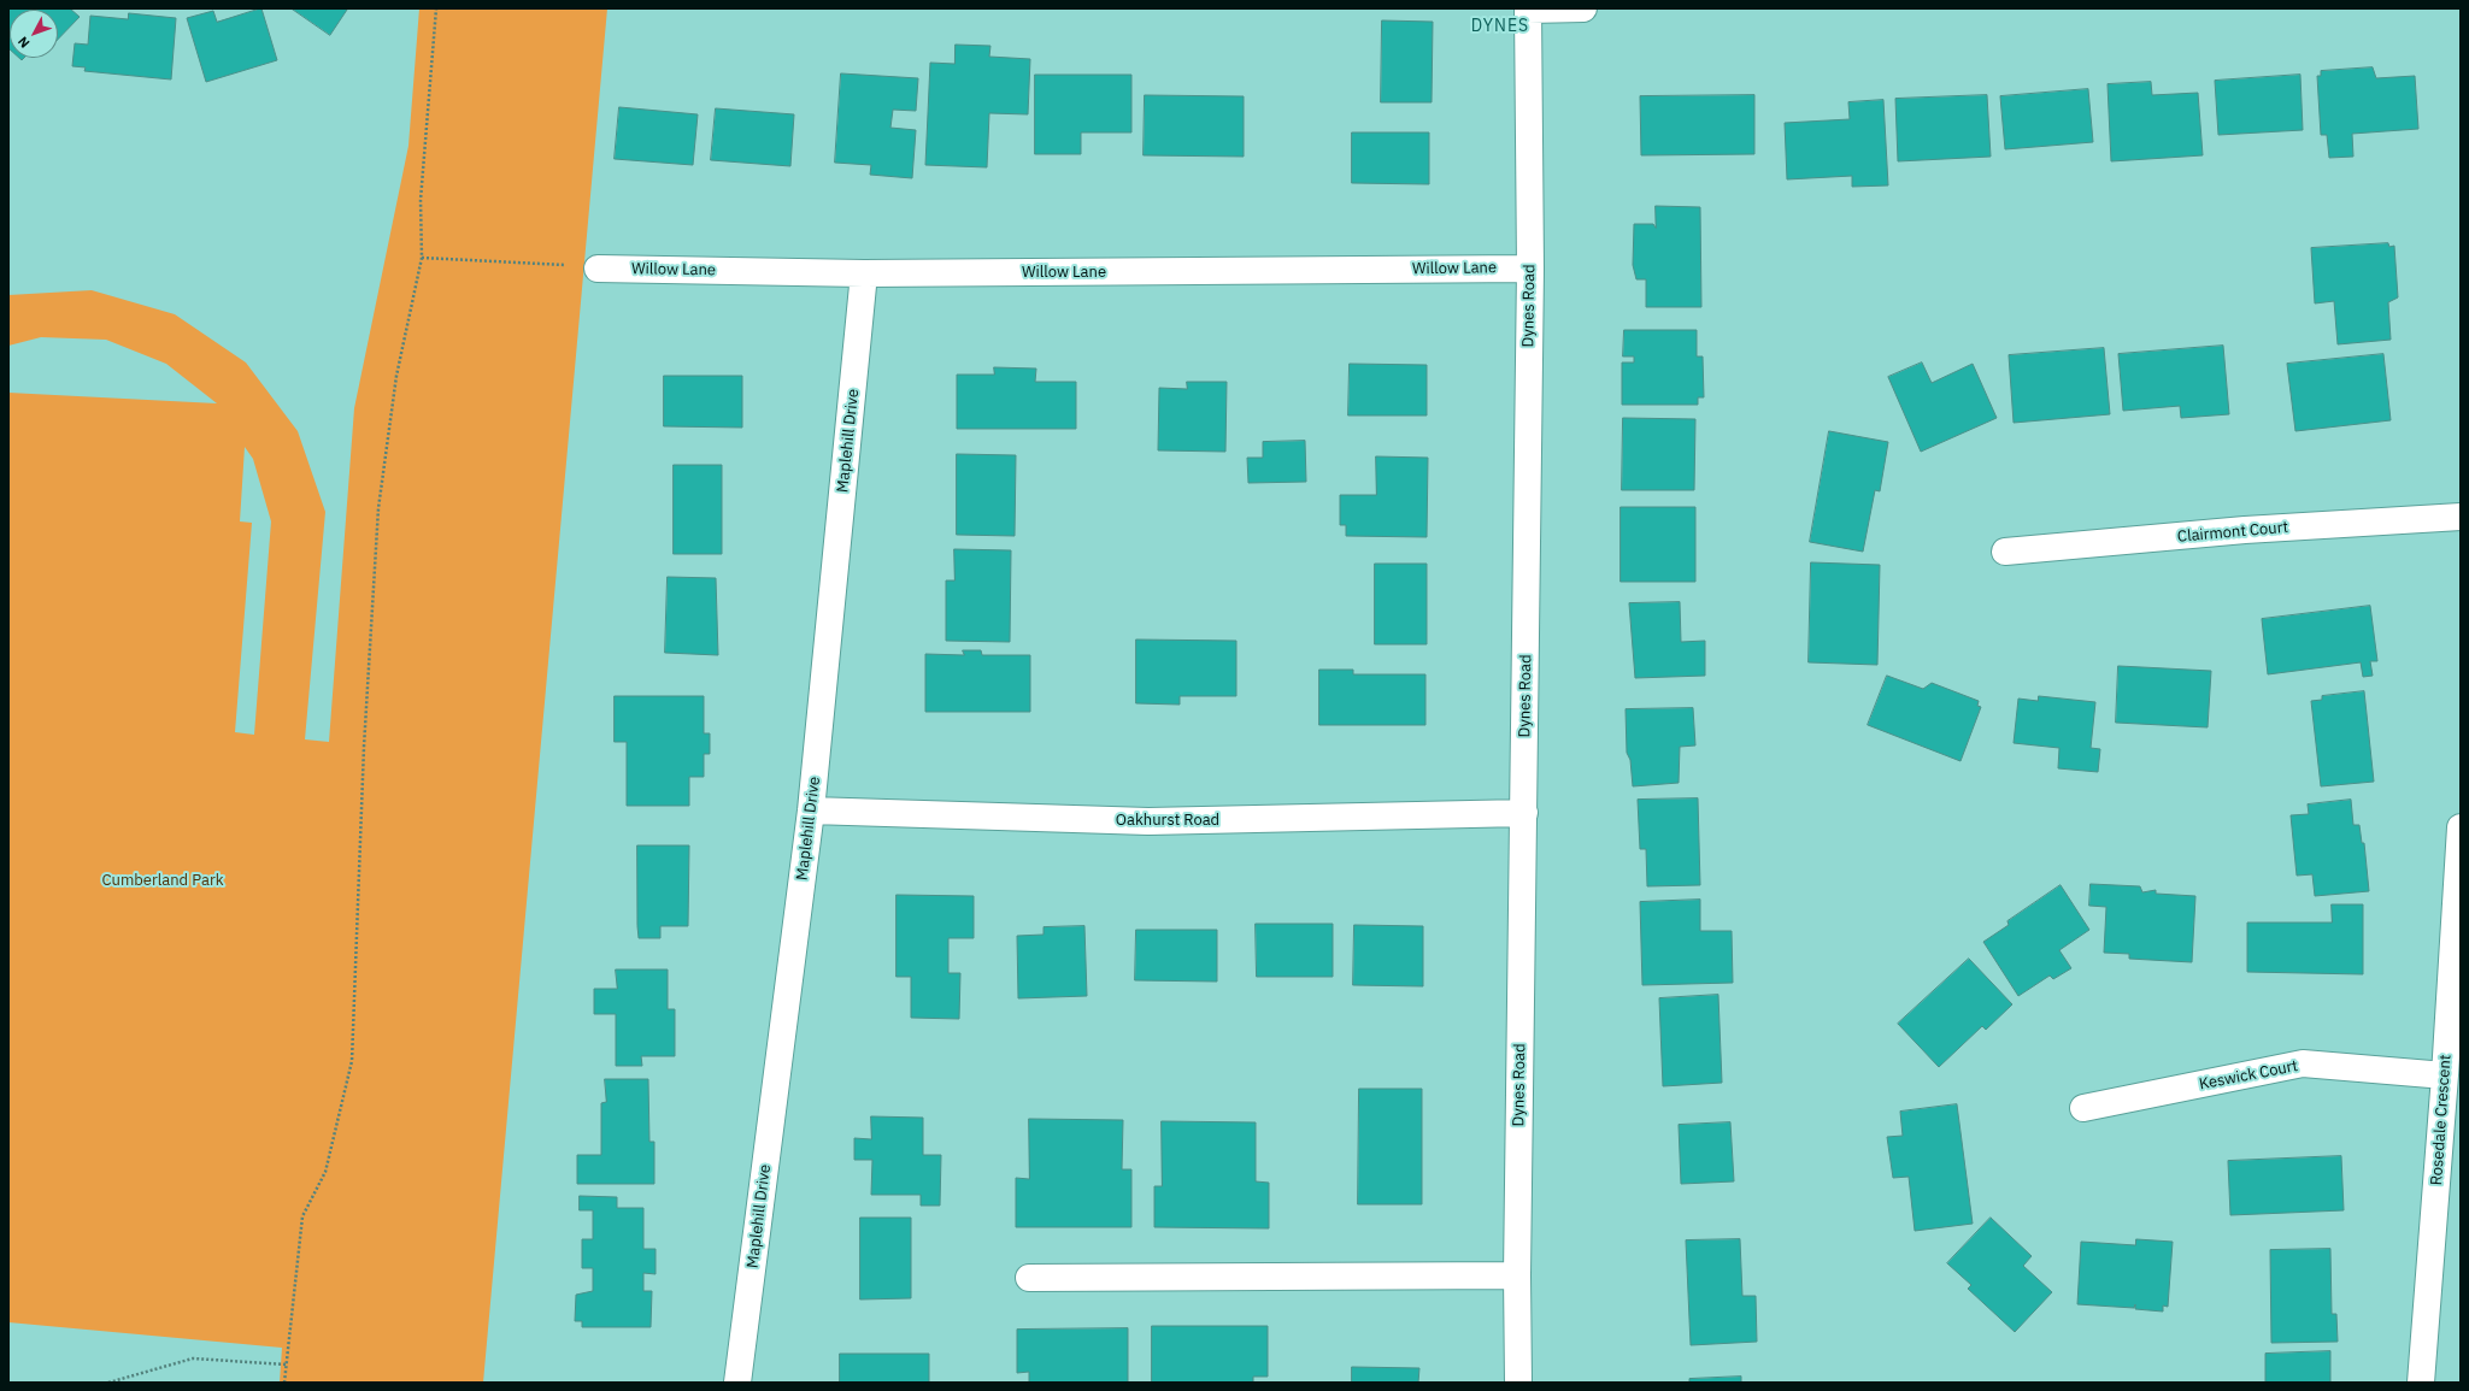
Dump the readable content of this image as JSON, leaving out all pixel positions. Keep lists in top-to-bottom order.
{
  "streets": {
    "street": [
      "Willow Lane",
      "Dynes Road",
      "Maplehill Drive",
      "Clairmont Court",
      "Oakhurst Road",
      "Keswick Court",
      "Rosedale Crescent"
    ]
  },
  "crossings": [
    ["Willow Lane", "Dynes Road"],
    ["Willow Lane", "Maplehill Drive"],
    ["Dynes Road", "Oakhurst Road"],
    ["Maplehill Drive", "Oakhurst Road"],
    ["Keswick Court", "Rosedale Crescent"]
  ],
  "districts": ["DYNES"],
  "parks": ["Cumberland Park"],
  "north": "bottom left"
}
